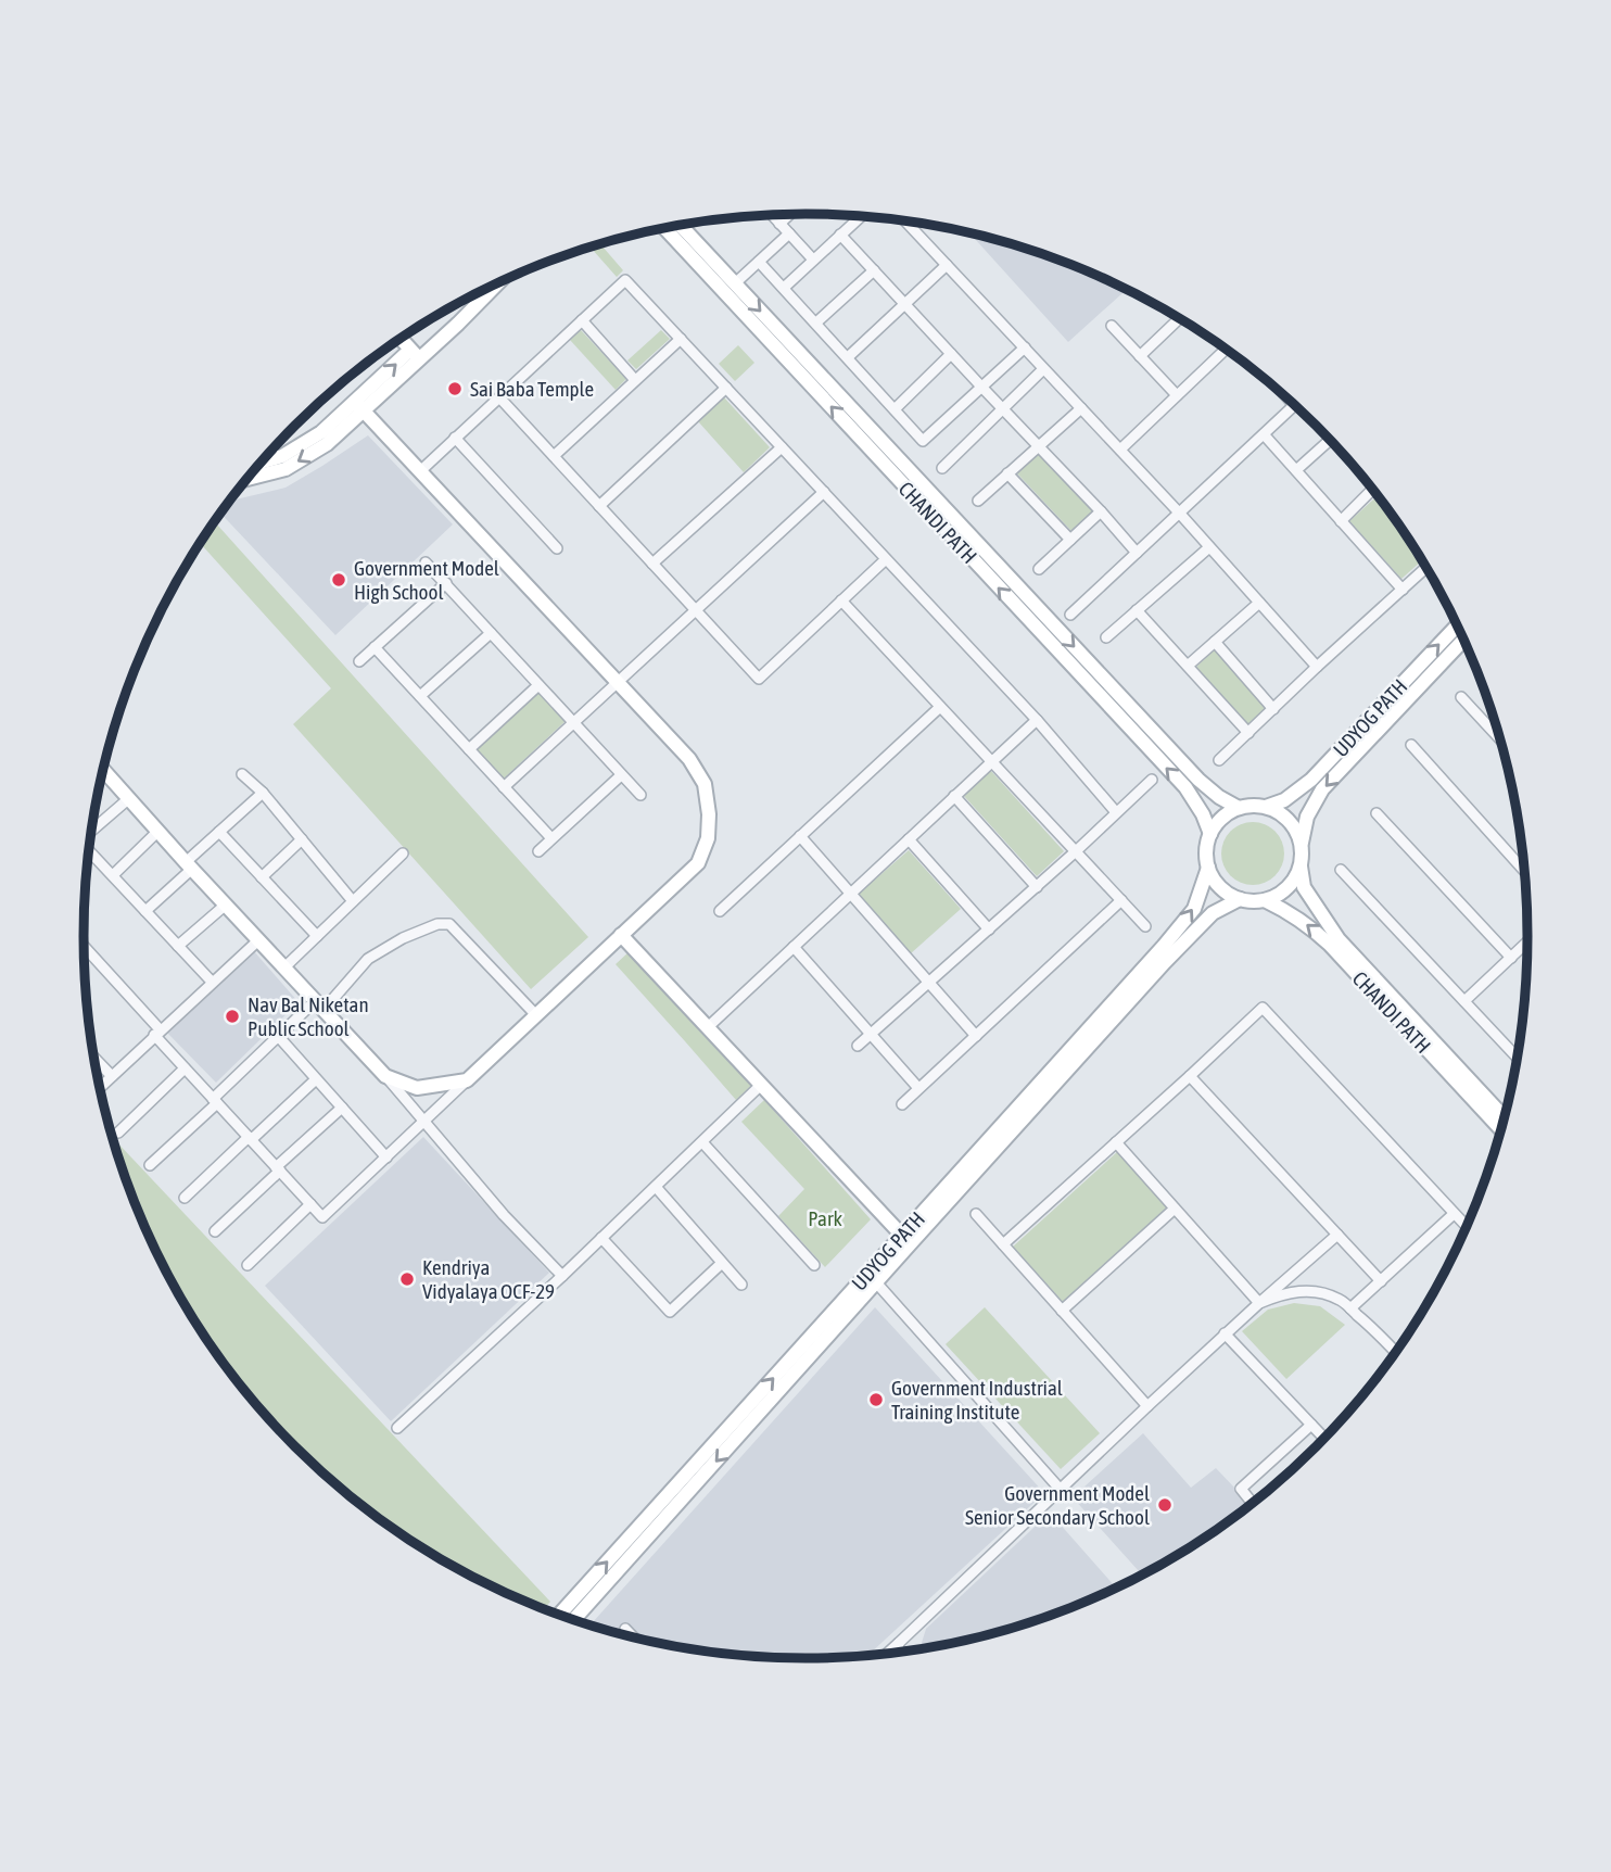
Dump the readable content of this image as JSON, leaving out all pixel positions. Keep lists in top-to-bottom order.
{
  "streets": {
    "main road": ["CHANDI PATH", "UDYOG PATH"]
  },
  "crossings": [
    ["CHANDI PATH", "UDYOG PATH"]
  ],
  "parks": ["Park"],
  "places": [
    "Sai Baba Temple",
    "Government Model High School",
    "Nav Bal Niketan Public School",
    "Kendriya Vidyalaya OCF-29",
    "Government Industrial Training Institute",
    "Government Model Senior Secondary School"
  ]
}
